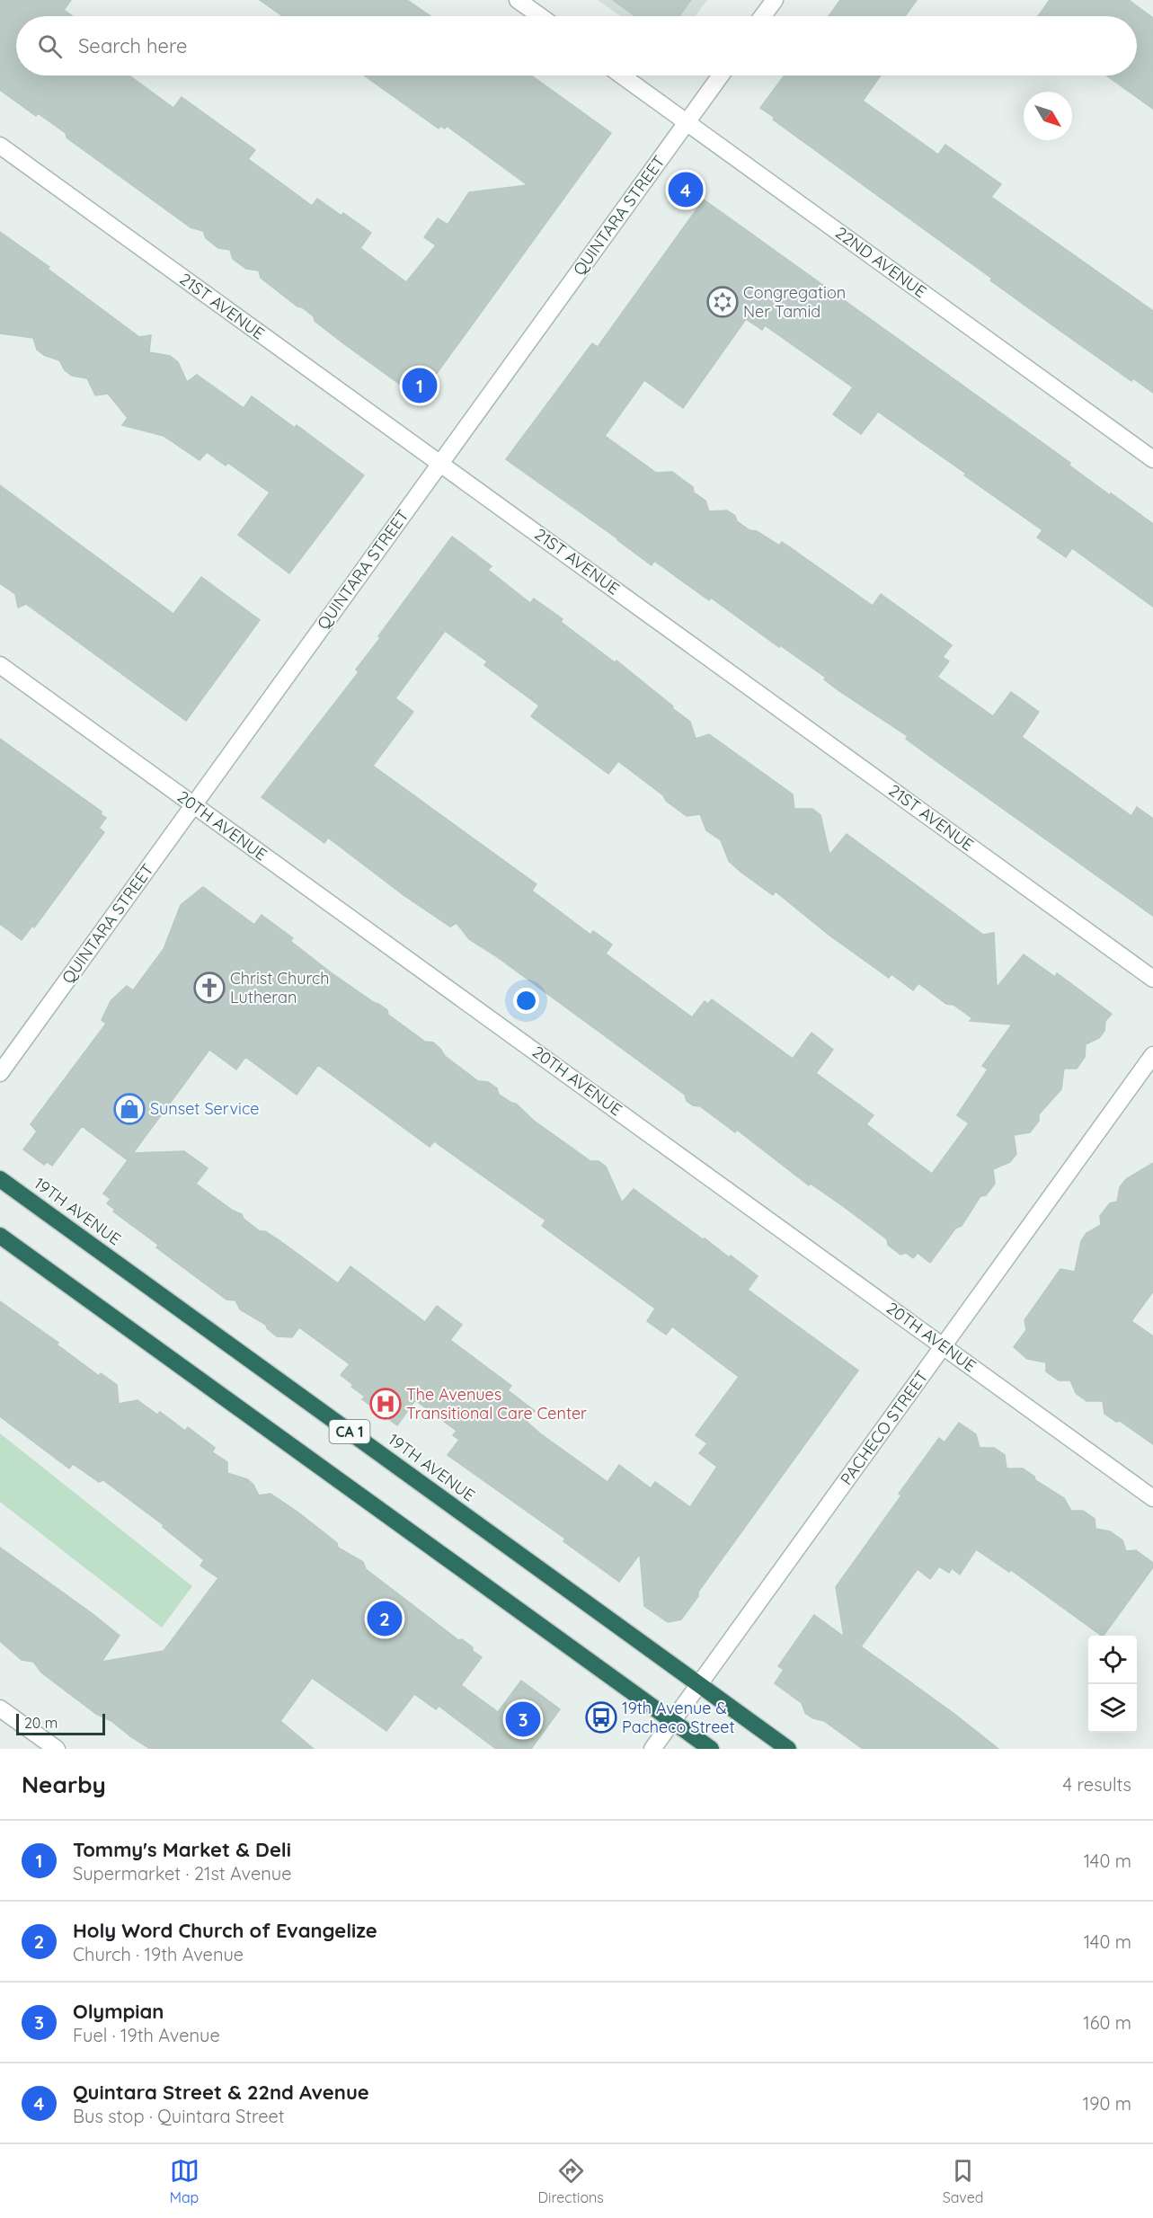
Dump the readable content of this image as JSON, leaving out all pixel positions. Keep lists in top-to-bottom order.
{
  "streets": {
    "highway": ["19TH AVENUE", "CA 1"],
    "street": [
      "QUINTARA STREET",
      "22ND AVENUE",
      "21ST AVENUE",
      "20TH AVENUE",
      "PACHECO STREET"
    ]
  },
  "crossings": [
    ["QUINTARA STREET", "22ND AVENUE"],
    ["QUINTARA STREET", "21ST AVENUE"],
    ["QUINTARA STREET", "20TH AVENUE"],
    ["20TH AVENUE", "PACHECO STREET"],
    ["19TH AVENUE", "PACHECO STREET"]
  ],
  "places": {
    "synagogue": ["Congregation Ner Tamid"],
    "church": ["Christ Church Lutheran"],
    "shop": ["Sunset Service"],
    "hospital": ["The Avenues Transitional Care Center"],
    "bus stop": ["19th Avenue & Pacheco Street"]
  },
  "scale_bar": "20 m",
  "north": "bottom right",
  "page": {
    "search": "Search here",
    "pins": [
      "4",
      "1",
      "2",
      "3"
    ],
    "scale": "20 m",
    "heading": ["Nearby", "4 results"],
    "list": [
      {
        "mark": "1",
        "name": "Tommy's Market & Deli",
        "note": "Supermarket · 21st Avenue",
        "value": "140 m"
      },
      {
        "mark": "2",
        "name": "Holy Word Church of Evangelize",
        "note": "Church · 19th Avenue",
        "value": "140 m"
      },
      {
        "mark": "3",
        "name": "Olympian",
        "note": "Fuel · 19th Avenue",
        "value": "160 m"
      },
      {
        "mark": "4",
        "name": "Quintara Street & 22nd Avenue",
        "note": "Bus stop · Quintara Street",
        "value": "190 m"
      }
    ],
    "nav": ["Map", "Directions", "Saved"]
  }
}
